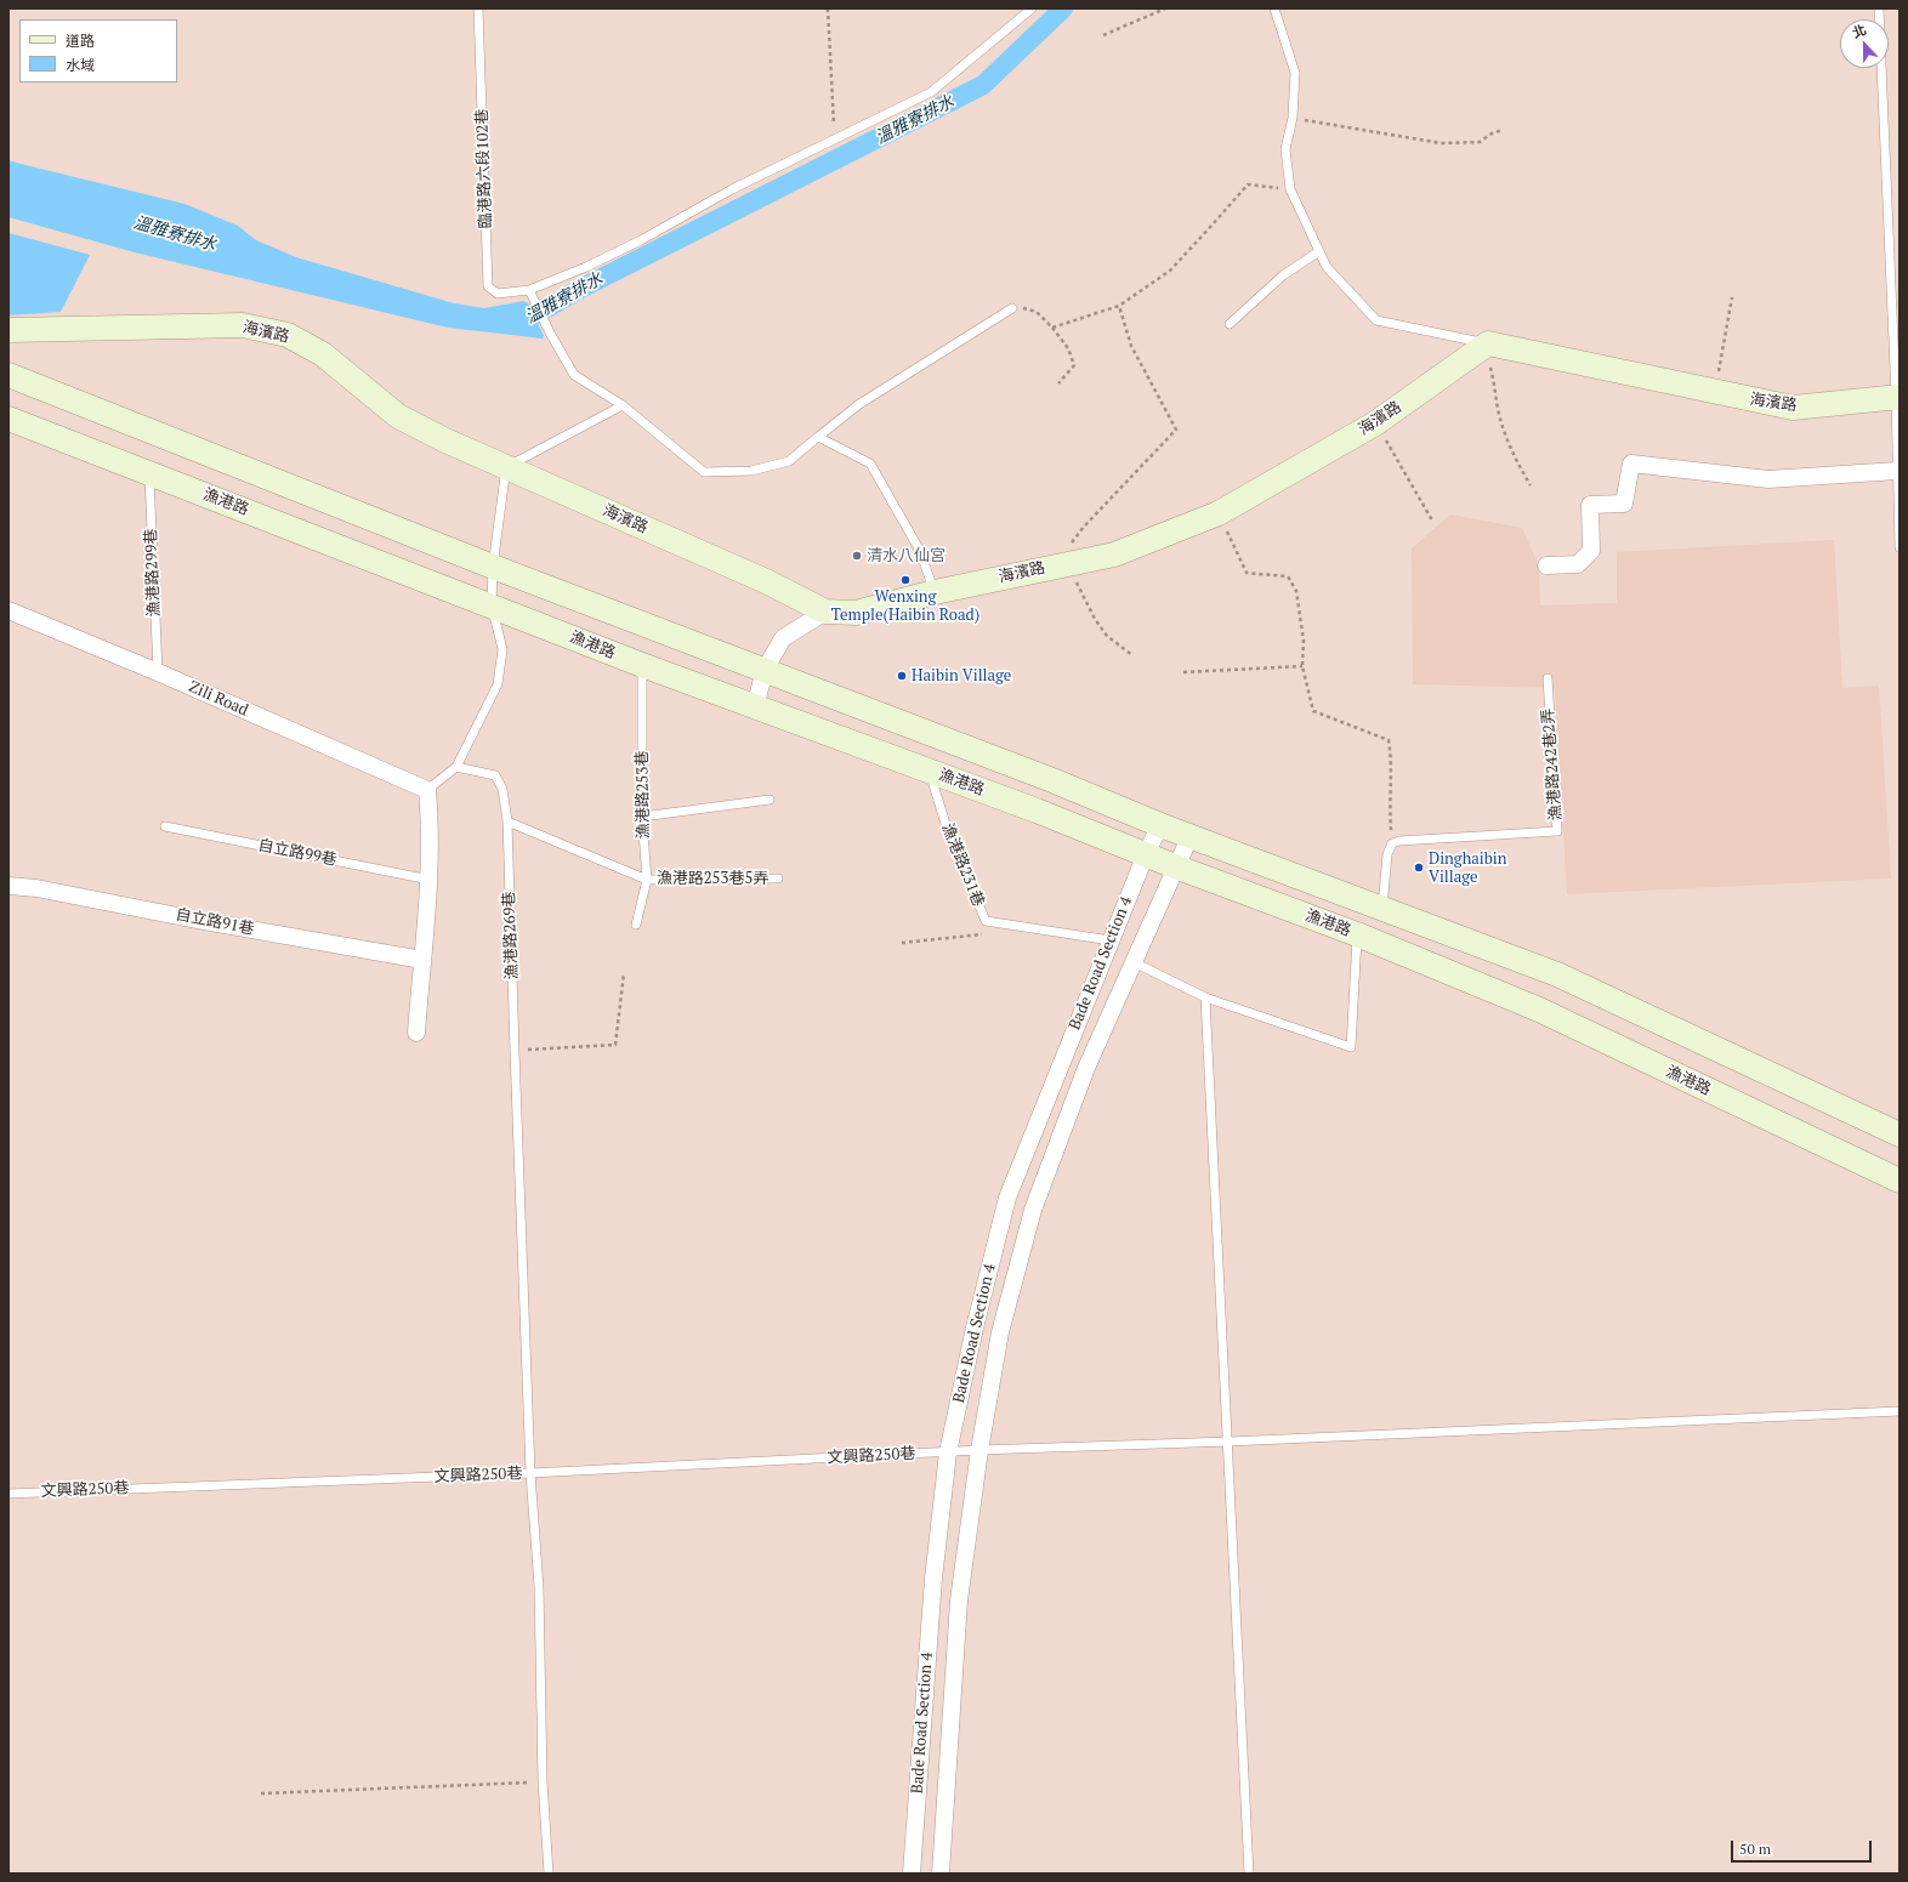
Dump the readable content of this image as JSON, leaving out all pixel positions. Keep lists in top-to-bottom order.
{
  "streets": {
    "street": [
      "海濱路",
      "漁港路",
      "Zili Road",
      "自立路91巷",
      "Bade Road Section 4"
    ],
    "lane": [
      "臨港路六段102巷",
      "漁港路299巷",
      "漁港路242巷2弄",
      "漁港路253巷",
      "自立路99巷",
      "漁港路231巷",
      "漁港路253巷5弄",
      "漁港路269巷",
      "文興路250巷"
    ]
  },
  "crossings": [
    ["漁港路", "漁港路299巷"],
    ["漁港路", "漁港路253巷"],
    ["漁港路", "漁港路231巷"],
    ["漁港路", "Bade Road Section 4"],
    ["漁港路299巷", "Zili Road"],
    ["漁港路253巷", "漁港路253巷5弄"],
    ["漁港路231巷", "Bade Road Section 4"],
    ["漁港路269巷", "文興路250巷"],
    ["Bade Road Section 4", "文興路250巷"]
  ],
  "water": ["溫雅寮排水"],
  "places": [
    "清水八仙宮",
    "Wenxing Temple(Haibin Road)",
    "Haibin Village",
    "Dinghaibin Village"
  ],
  "legend": ["道路", "水域"],
  "scale_bar": "50 m",
  "north": "top"
}
